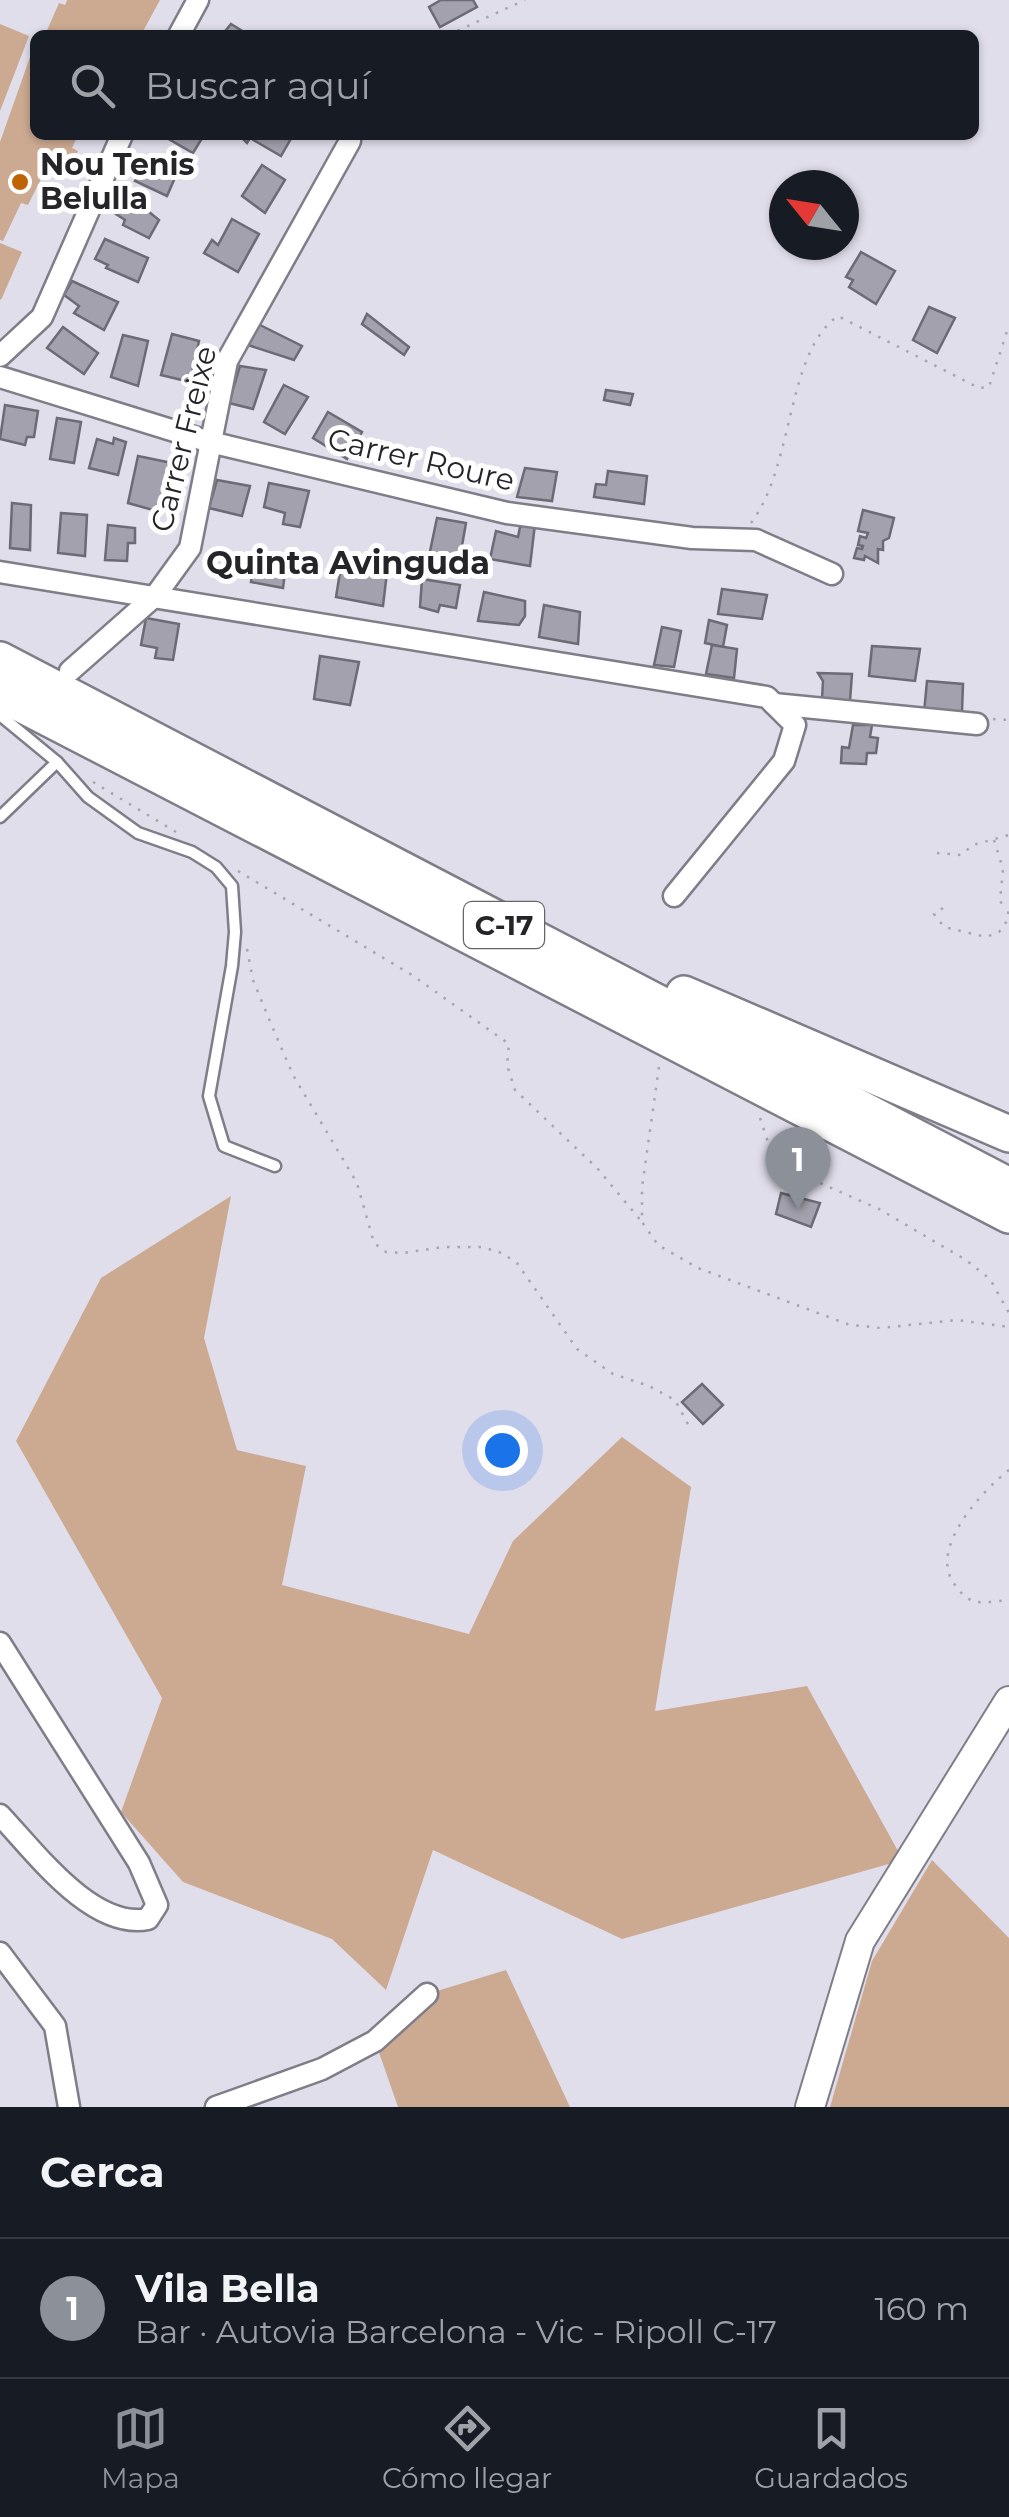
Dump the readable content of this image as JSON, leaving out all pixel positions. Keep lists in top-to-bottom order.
{
  "streets": {
    "highway": ["C-17"],
    "street": ["Carrer Freixe", "Carrer Roure"]
  },
  "crossings": [
    ["Carrer Freixe", "Carrer Roure"]
  ],
  "districts": ["Quinta Avinguda"],
  "places": ["Nou Tenis Belulla"],
  "north": "top left",
  "page": {
    "search": "Buscar aquí",
    "pins": "1",
    "heading": "Cerca",
    "list": [
      {
        "mark": "1",
        "name": "Vila Bella",
        "note": "Bar · Autovia Barcelona - Vic - Ripoll C-17",
        "value": "160 m"
      }
    ],
    "nav": ["Mapa", "Cómo llegar", "Guardados"]
  }
}
